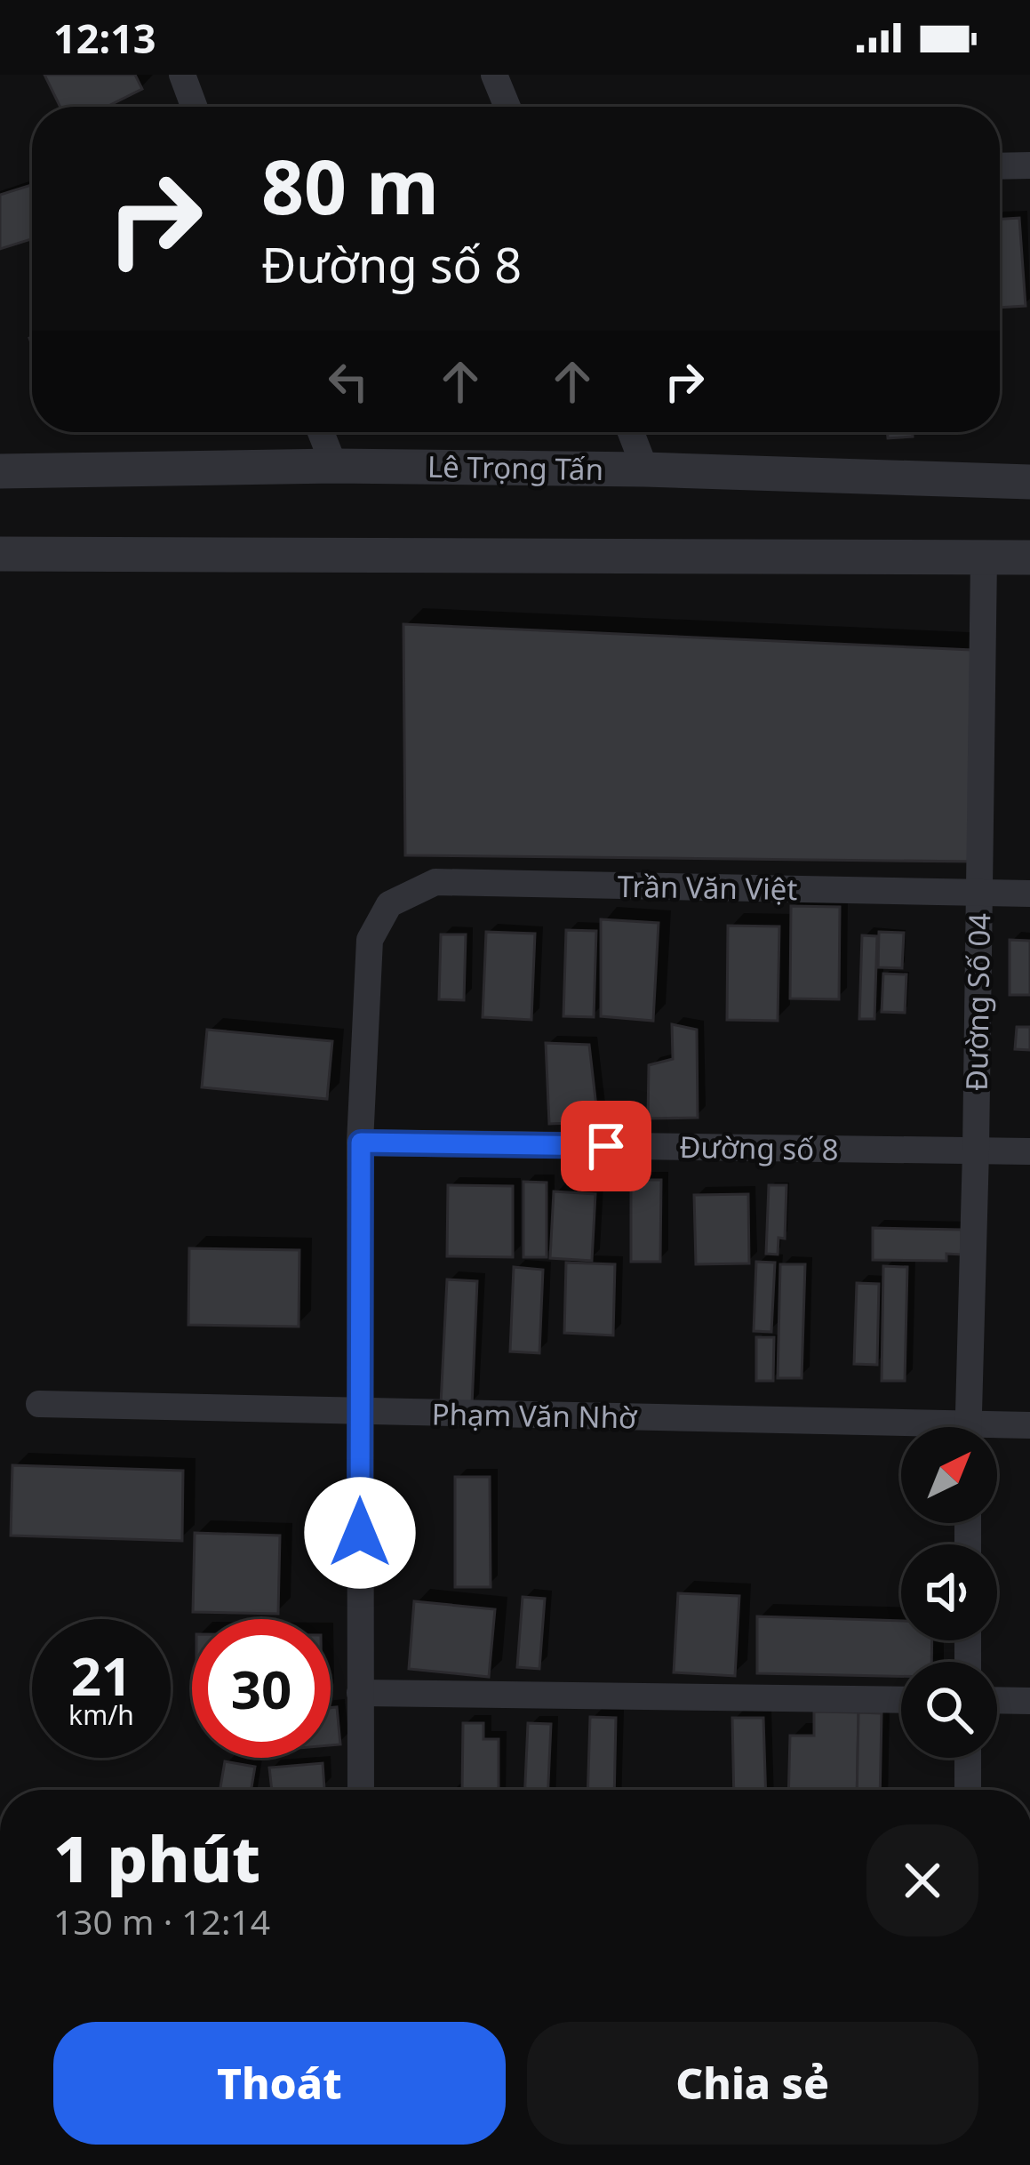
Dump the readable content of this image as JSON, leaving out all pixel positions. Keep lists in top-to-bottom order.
{
  "streets": {
    "street": [
      "Lê Trọng Tấn",
      "Trần Văn Việt",
      "Đường Số 04",
      "Đường số 8",
      "Phạm Văn Nhờ"
    ]
  },
  "crossings": [
    ["Trần Văn Việt", "Đường Số 04"],
    ["Trần Văn Việt", "Đường số 8"],
    ["Đường Số 04", "Đường số 8"]
  ],
  "north": "top right",
  "page": {
    "status": "12:13",
    "turn": ["80 m", "Đường số 8"],
    "speed": "21 km/h",
    "limit": "30",
    "heading": ["1 phút", "130 m · 12:14"],
    "buttons": ["Thoát", "Chia sẻ"]
  }
}
